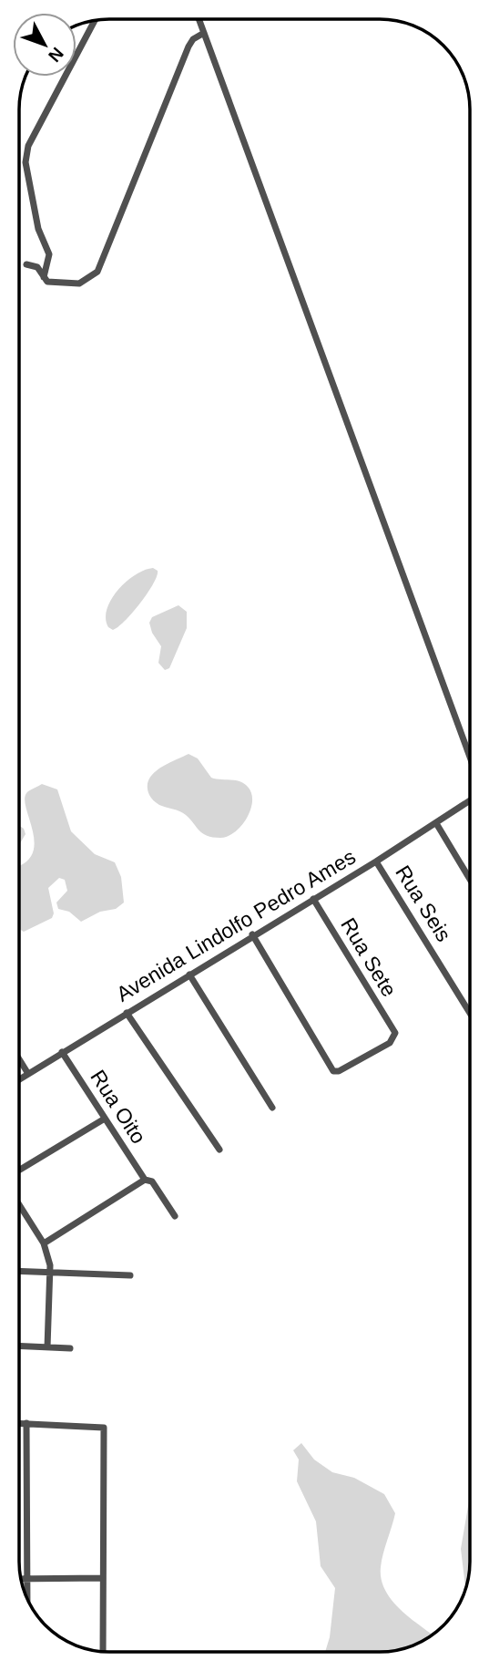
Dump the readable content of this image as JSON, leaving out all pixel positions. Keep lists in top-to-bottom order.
{
  "streets": {
    "street": [
      "Rua Seis",
      "Avenida Lindolfo Pedro Ames",
      "Rua Sete",
      "Rua Oito"
    ]
  },
  "crossings": [
    ["Rua Seis", "Avenida Lindolfo Pedro Ames"],
    ["Avenida Lindolfo Pedro Ames", "Rua Sete"],
    ["Avenida Lindolfo Pedro Ames", "Rua Oito"]
  ],
  "north": "bottom right"
}
